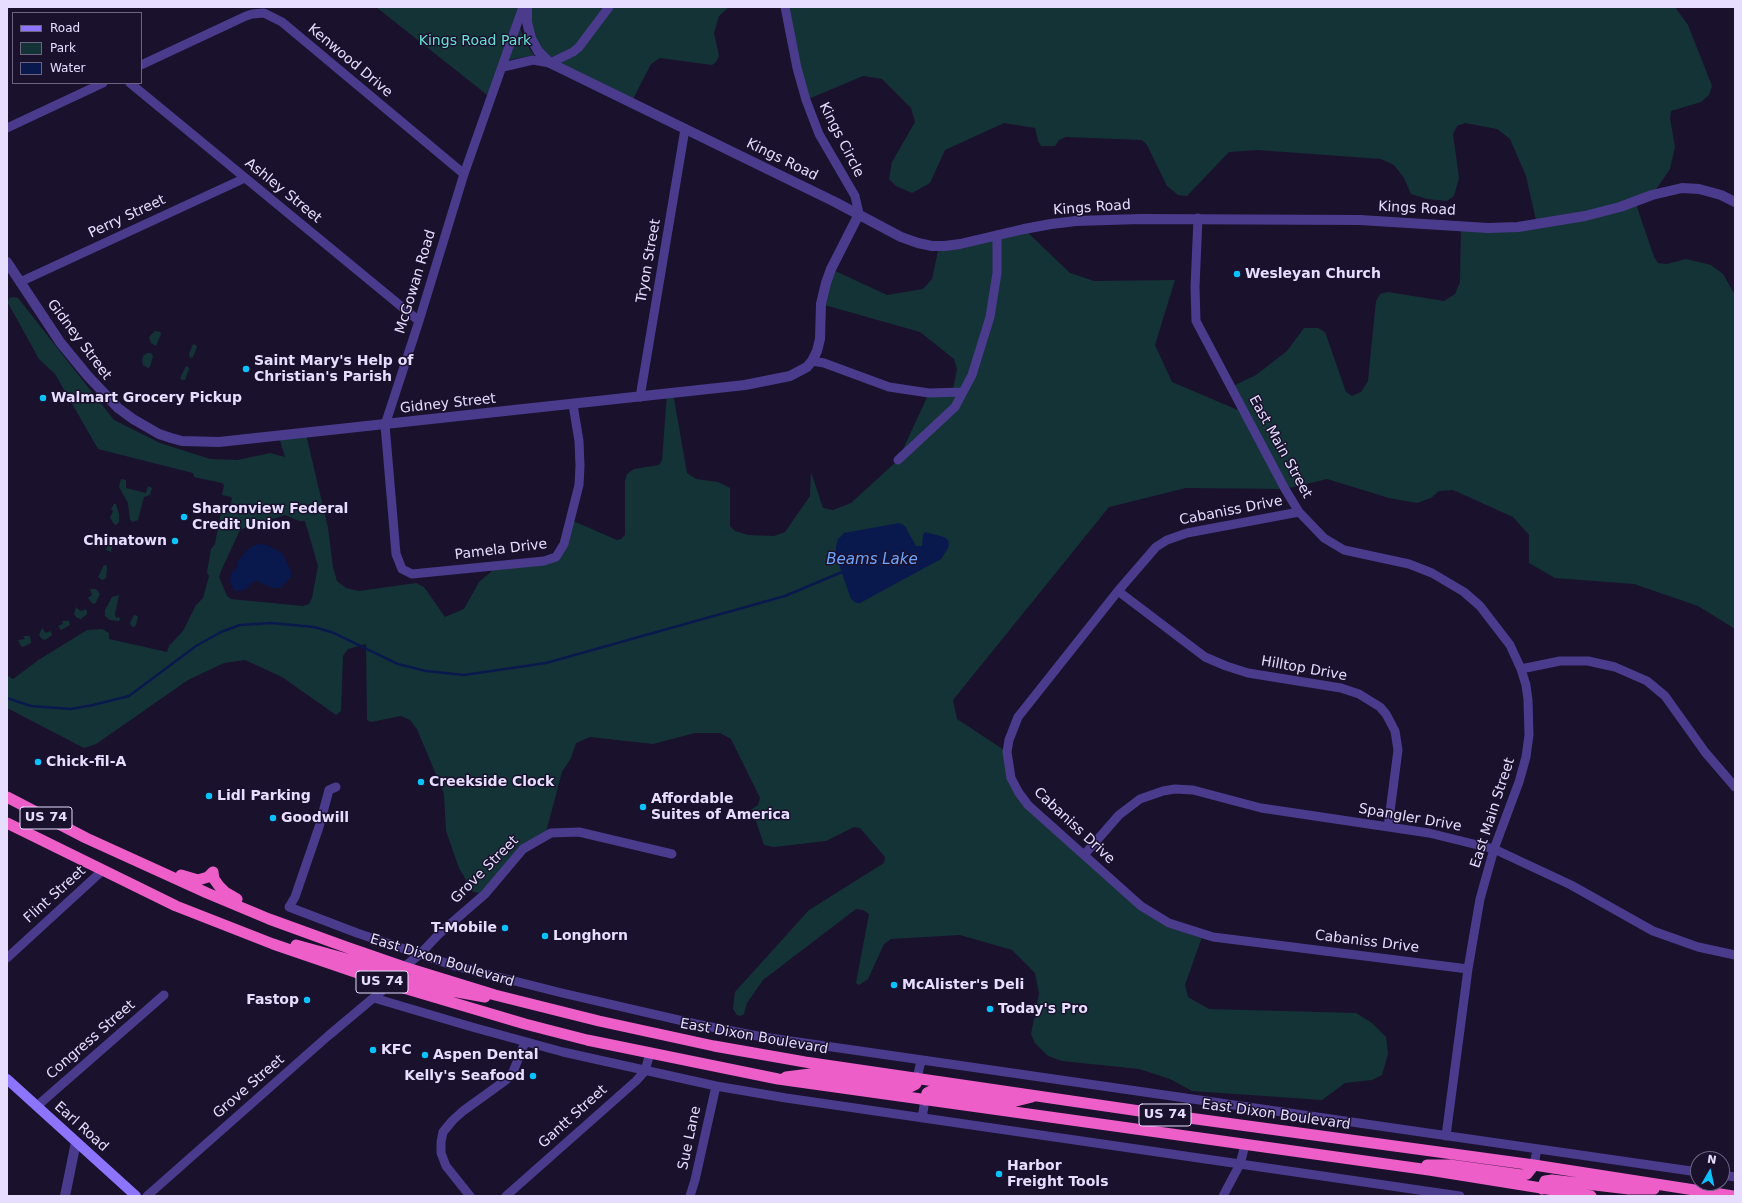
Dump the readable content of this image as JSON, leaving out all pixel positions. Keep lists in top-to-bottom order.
{
  "streets": {
    "highway": ["US 74", "East Dixon Boulevard"],
    "main road": ["Earl Road"],
    "street": [
      "Kenwood Drive",
      "Kings Circle",
      "Kings Road",
      "Ashley Street",
      "Perry Street",
      "Tryon Street",
      "McGowan Road",
      "Gidney Street",
      "East Main Street",
      "Cabaniss Drive",
      "Pamela Drive",
      "Hilltop Drive",
      "Spangler Drive",
      "Grove Street",
      "Flint Street",
      "Congress Street",
      "Gantt Street",
      "Sue Lane"
    ]
  },
  "crossings": [
    ["Kenwood Drive", "McGowan Road"],
    ["Kings Circle", "Kings Road"],
    ["Kings Road", "Tryon Street"],
    ["Kings Road", "East Main Street"],
    ["Ashley Street", "Perry Street"],
    ["Ashley Street", "McGowan Road"],
    ["Perry Street", "Gidney Street"],
    ["Tryon Street", "Gidney Street"],
    ["McGowan Road", "Gidney Street"],
    ["McGowan Road", "Pamela Drive"],
    ["Gidney Street", "Pamela Drive"],
    ["East Main Street", "Cabaniss Drive"],
    ["East Main Street", "Spangler Drive"],
    ["East Main Street", "East Dixon Boulevard"],
    ["Cabaniss Drive", "Hilltop Drive"],
    ["Cabaniss Drive", "Spangler Drive"],
    ["Hilltop Drive", "Spangler Drive"],
    ["US 74", "Grove Street"],
    ["US 74", "Flint Street"],
    ["US 74", "Gantt Street"],
    ["Grove Street", "East Dixon Boulevard"],
    ["Congress Street", "Earl Road"]
  ],
  "water": ["Beams Lake"],
  "parks": ["Kings Road Park"],
  "places": [
    "Wesleyan Church",
    "Saint Mary's Help of Christian's Parish",
    "Walmart Grocery Pickup",
    "Sharonview Federal Credit Union",
    "Chinatown",
    "Chick-fil-A",
    "Creekside Clock",
    "Lidl Parking",
    "Affordable Suites of America",
    "Goodwill",
    "T-Mobile",
    "Longhorn",
    "McAlister's Deli",
    "Fastop",
    "Today's Pro",
    "KFC",
    "Aspen Dental",
    "Kelly's Seafood",
    "Harbor Freight Tools"
  ],
  "legend": ["Road", "Park", "Water"],
  "north": "top"
}
